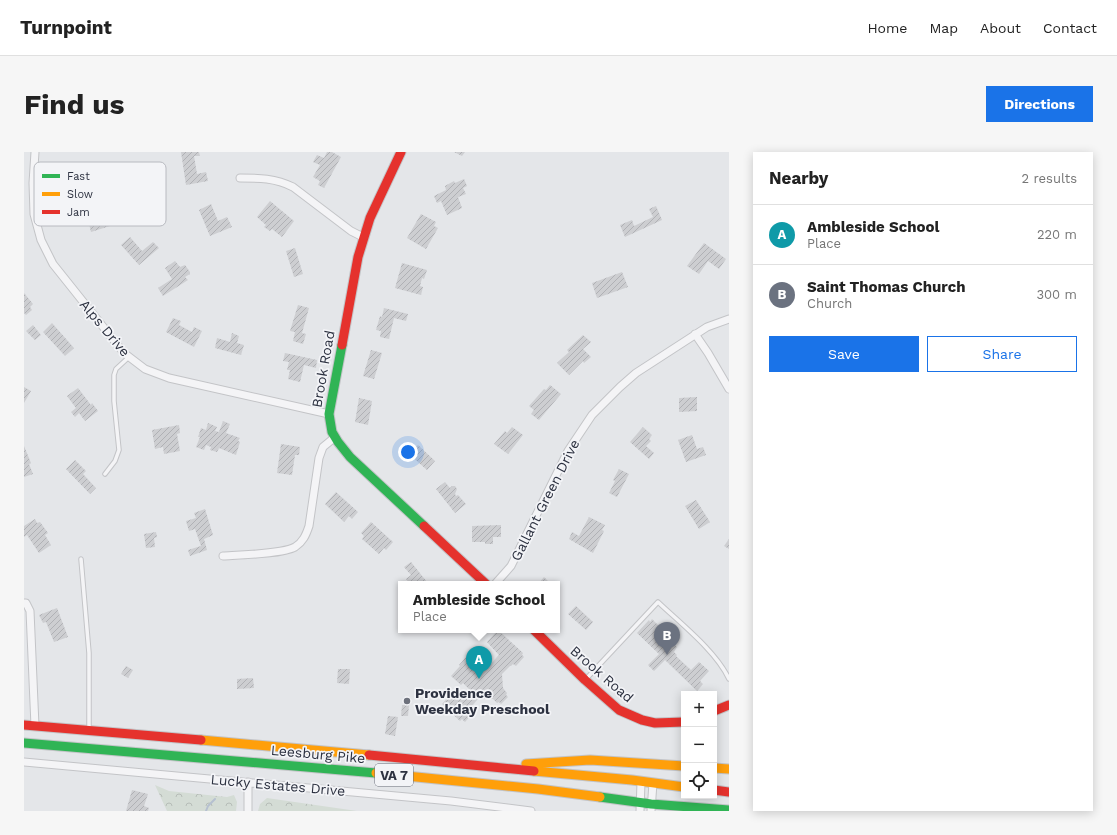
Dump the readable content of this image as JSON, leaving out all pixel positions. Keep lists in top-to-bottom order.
{
  "streets": {
    "main road": ["Brook Road", "Leesburg Pike", "VA 7"],
    "street": ["Alps Drive", "Gallant Green Drive", "Lucky Estates Drive"]
  },
  "crossings": [
    ["Alps Drive", "Brook Road"]
  ],
  "places": ["Providence Weekday Preschool"],
  "legend": ["Fast", "Slow", "Jam"],
  "page": {
    "header": "Turnpoint",
    "nav": [
      "Home",
      "Map",
      "About",
      "Contact"
    ],
    "buttons": [
      "Directions",
      ["Save", "Share"]
    ],
    "title": "Find us",
    "heading": ["Nearby", "2 results"],
    "list": [
      {
        "mark": "A",
        "name": "Ambleside School",
        "note": "Place",
        "value": "220 m"
      },
      {
        "mark": "B",
        "name": "Saint Thomas Church",
        "note": "Church",
        "value": "300 m"
      }
    ],
    "popup": ["Ambleside School", "Place"],
    "pins": ["B", "A"],
    "map_buttons": ["+", "−"]
  }
}
